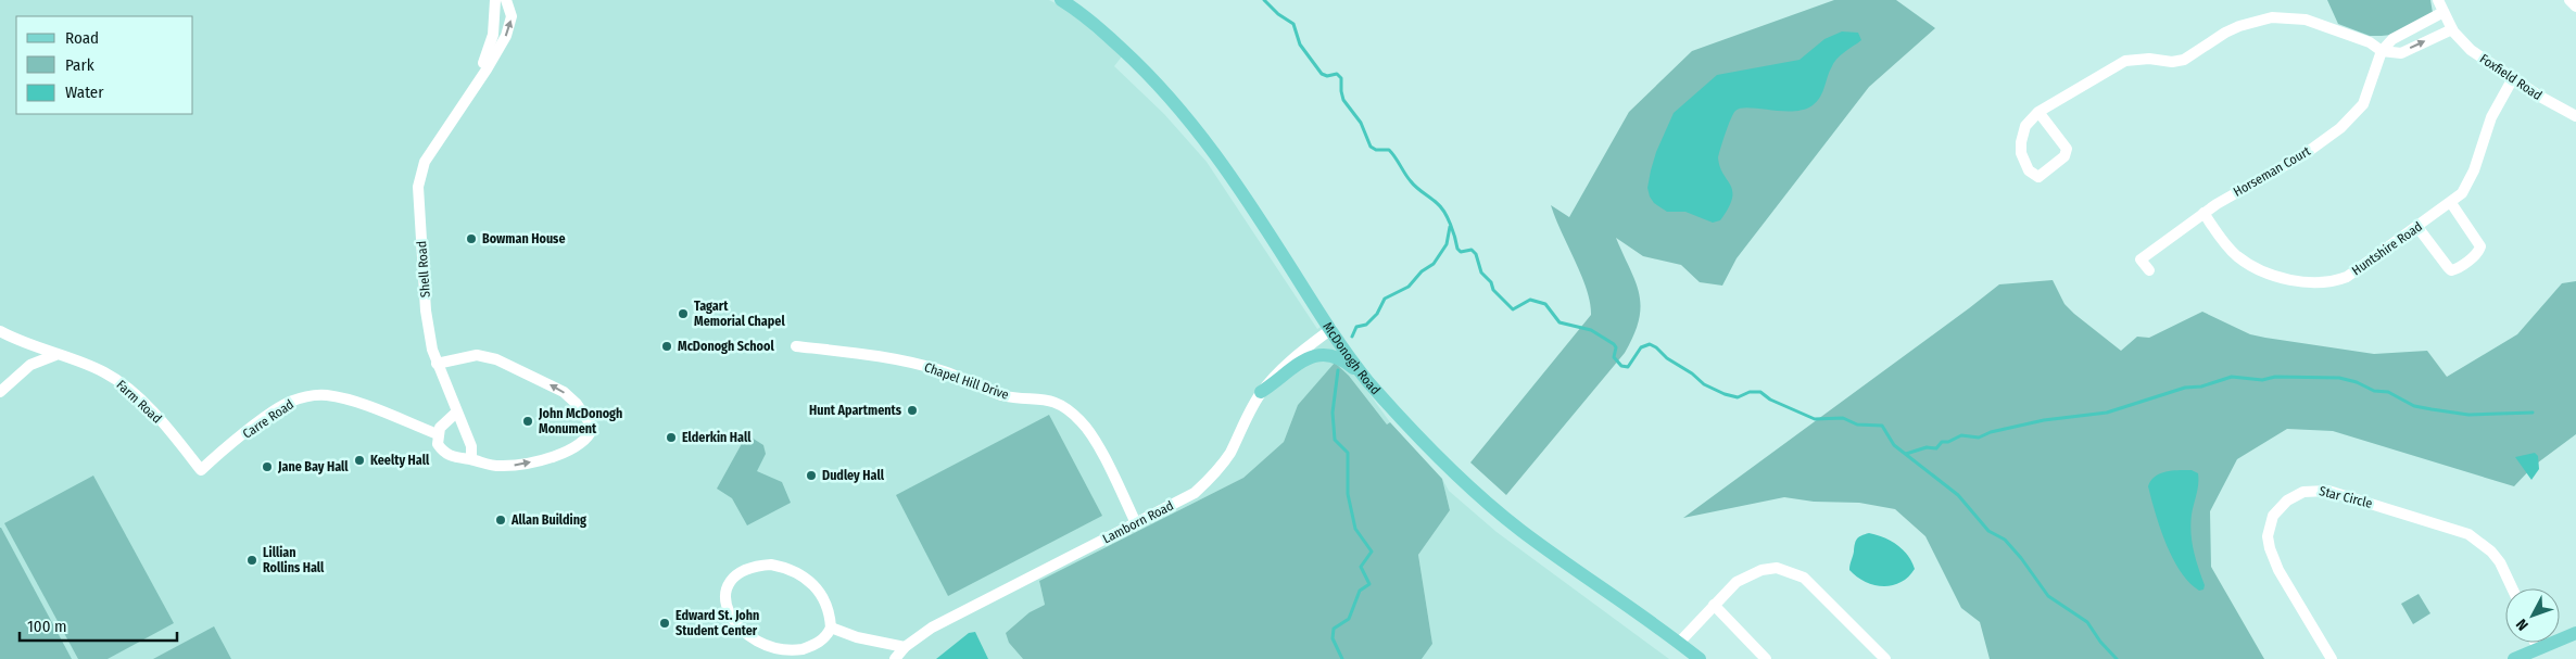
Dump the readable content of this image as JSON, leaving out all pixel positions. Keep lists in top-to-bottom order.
{
  "streets": {
    "main road": ["McDonogh Road"],
    "street": [
      "Foxfield Road",
      "Horseman Court",
      "Huntshire Road",
      "Shell Road",
      "Chapel Hill Drive",
      "Farm Road",
      "Carre Road",
      "Star Circle",
      "Lamborn Road"
    ]
  },
  "crossings": [
    ["Foxfield Road", "Huntshire Road"],
    ["Horseman Court", "Huntshire Road"],
    ["McDonogh Road", "Lamborn Road"],
    ["Chapel Hill Drive", "Lamborn Road"],
    ["Farm Road", "Carre Road"]
  ],
  "places": [
    "Bowman House",
    "Tagart Memorial Chapel",
    "McDonogh School",
    "Hunt Apartments",
    "John McDonogh Monument",
    "Elderkin Hall",
    "Keelty Hall",
    "Jane Bay Hall",
    "Dudley Hall",
    "Allan Building",
    "Lillian Rollins Hall",
    "Edward St. John Student Center"
  ],
  "legend": ["Road", "Park", "Water"],
  "scale_bar": "100 m",
  "north": "bottom left"
}
